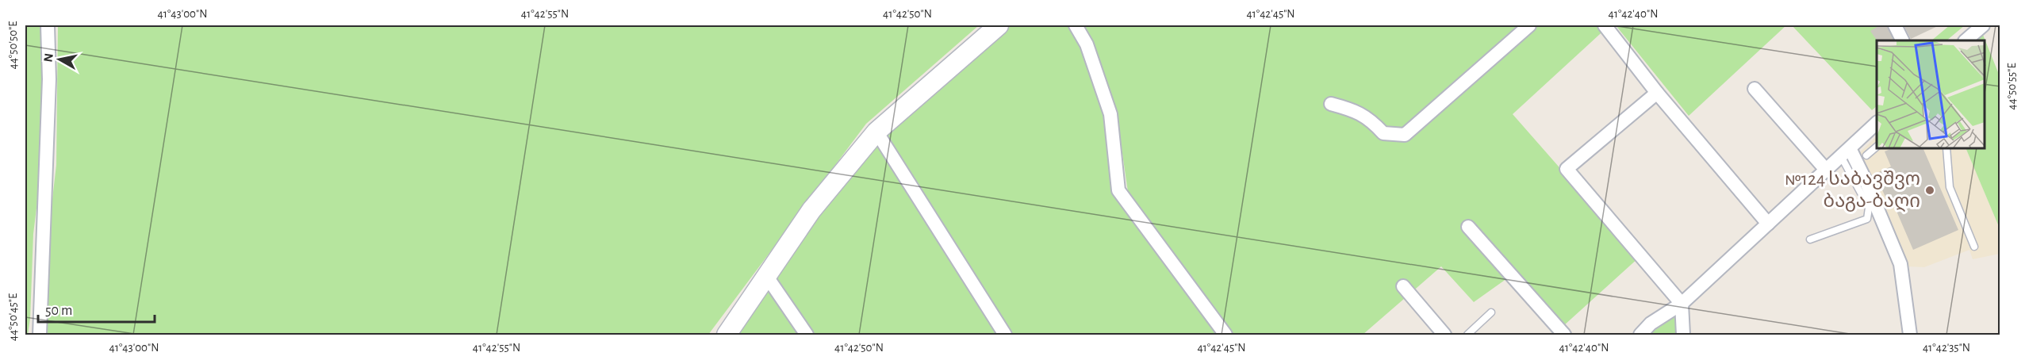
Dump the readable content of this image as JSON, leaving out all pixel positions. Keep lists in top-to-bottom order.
{
  "places": ["№124 საბავშვო ბაგა-ბაღი"],
  "scale_bar": "50 m",
  "north": "left",
  "coordinates": [
    "41°43'00\"N",
    "41°42'55\"N",
    "41°42'50\"N",
    "41°42'45\"N",
    "41°42'40\"N",
    "44°50'50\"E",
    "44°50'55\"E",
    "44°50'45\"E",
    "41°42'35\"N"
  ]
}
